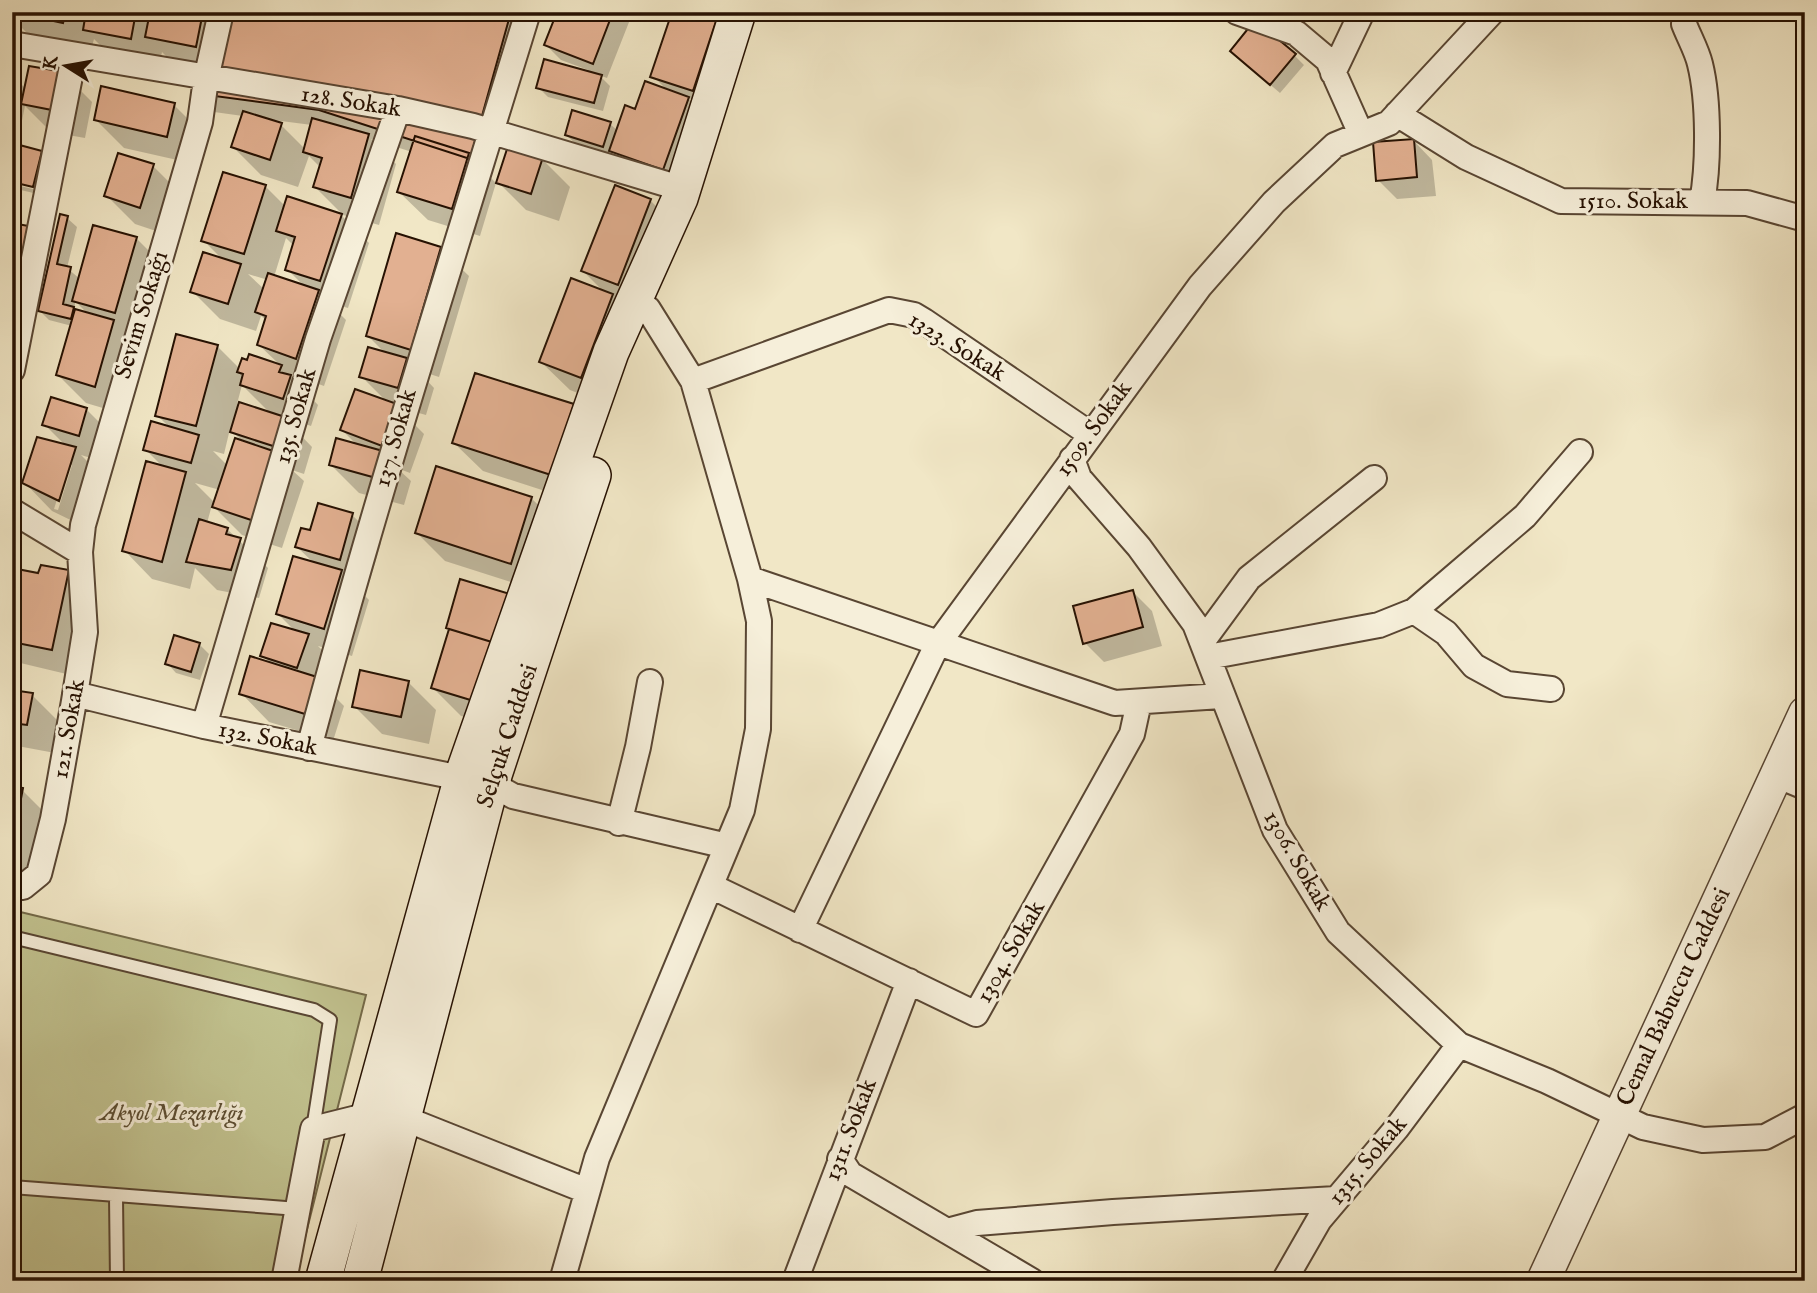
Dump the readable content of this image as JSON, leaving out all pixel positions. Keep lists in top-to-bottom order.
{
  "streets": {
    "main road": ["Selçuk Caddesi"],
    "street": [
      "128. Sokak",
      "1510. Sokak",
      "Sevim Sokağı",
      "1323. Sokak",
      "135. Sokak",
      "1509. Sokak",
      "137. Sokak",
      "121. Sokak",
      "132. Sokak",
      "1306. Sokak",
      "1304. Sokak",
      "Cemal Babuccu Caddesi",
      "1311. Sokak",
      "1315. Sokak"
    ]
  },
  "crossings": [
    ["128. Sokak", "Sevim Sokağı"],
    ["128. Sokak", "135. Sokak"],
    ["128. Sokak", "137. Sokak"],
    ["128. Sokak", "Selçuk Caddesi"],
    ["1510. Sokak", "1509. Sokak"],
    ["Sevim Sokağı", "121. Sokak"],
    ["1323. Sokak", "1509. Sokak"],
    ["135. Sokak", "132. Sokak"],
    ["1509. Sokak", "1306. Sokak"],
    ["1509. Sokak", "1304. Sokak"],
    ["137. Sokak", "132. Sokak"],
    ["121. Sokak", "132. Sokak"],
    ["Selçuk Caddesi", "132. Sokak"],
    ["1306. Sokak", "Cemal Babuccu Caddesi"],
    ["1306. Sokak", "1315. Sokak"],
    ["1304. Sokak", "1311. Sokak"]
  ],
  "parks": ["Akyol Mezarlığı"],
  "north": "left"
}
